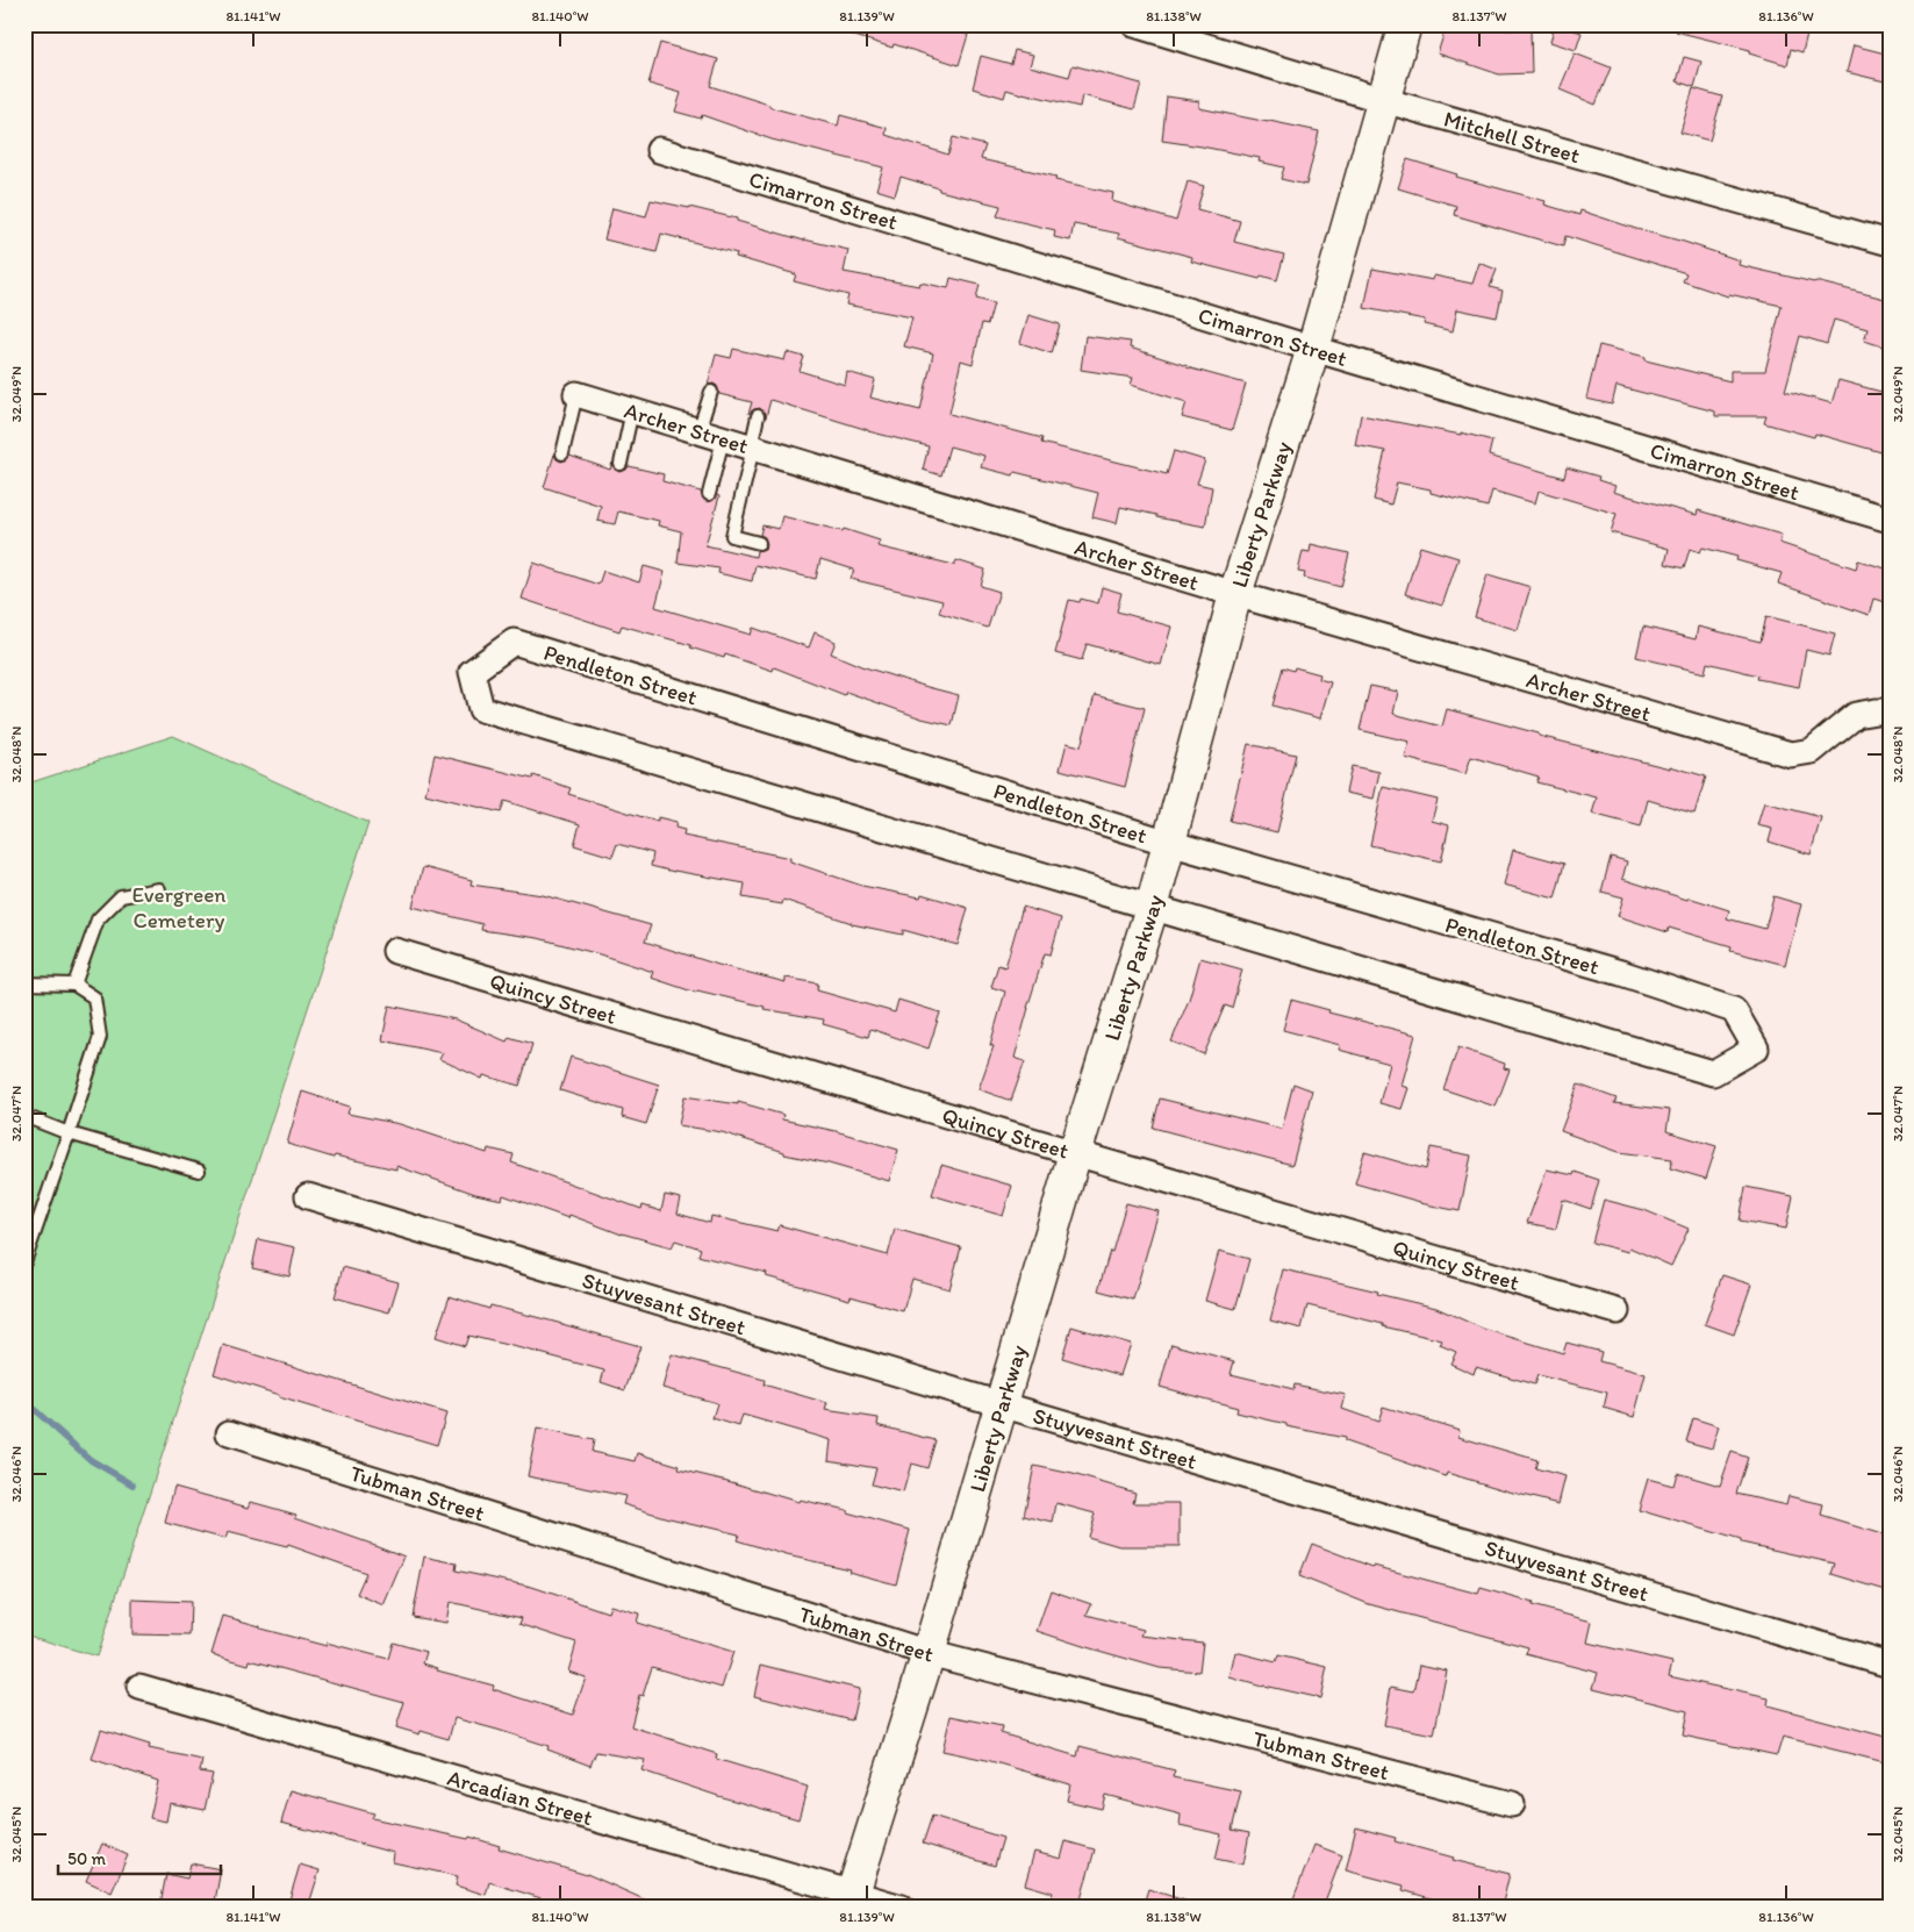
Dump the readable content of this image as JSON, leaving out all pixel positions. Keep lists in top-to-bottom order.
{
  "streets": {
    "street": [
      "Mitchell Street",
      "Cimarron Street",
      "Archer Street",
      "Liberty Parkway",
      "Pendleton Street",
      "Quincy Street",
      "Stuyvesant Street",
      "Tubman Street",
      "Arcadian Street"
    ]
  },
  "crossings": [
    ["Mitchell Street", "Liberty Parkway"],
    ["Cimarron Street", "Liberty Parkway"],
    ["Archer Street", "Liberty Parkway"],
    ["Liberty Parkway", "Pendleton Street"],
    ["Liberty Parkway", "Quincy Street"],
    ["Liberty Parkway", "Stuyvesant Street"],
    ["Liberty Parkway", "Tubman Street"],
    ["Liberty Parkway", "Arcadian Street"]
  ],
  "parks": ["Evergreen Cemetery"],
  "scale_bar": "50 m",
  "coordinates": [
    "81.141°W",
    "81.140°W",
    "81.139°W",
    "81.138°W",
    "81.137°W",
    "81.136°W",
    "32.049°N",
    "32.048°N",
    "32.047°N",
    "32.046°N",
    "32.045°N"
  ]
}
